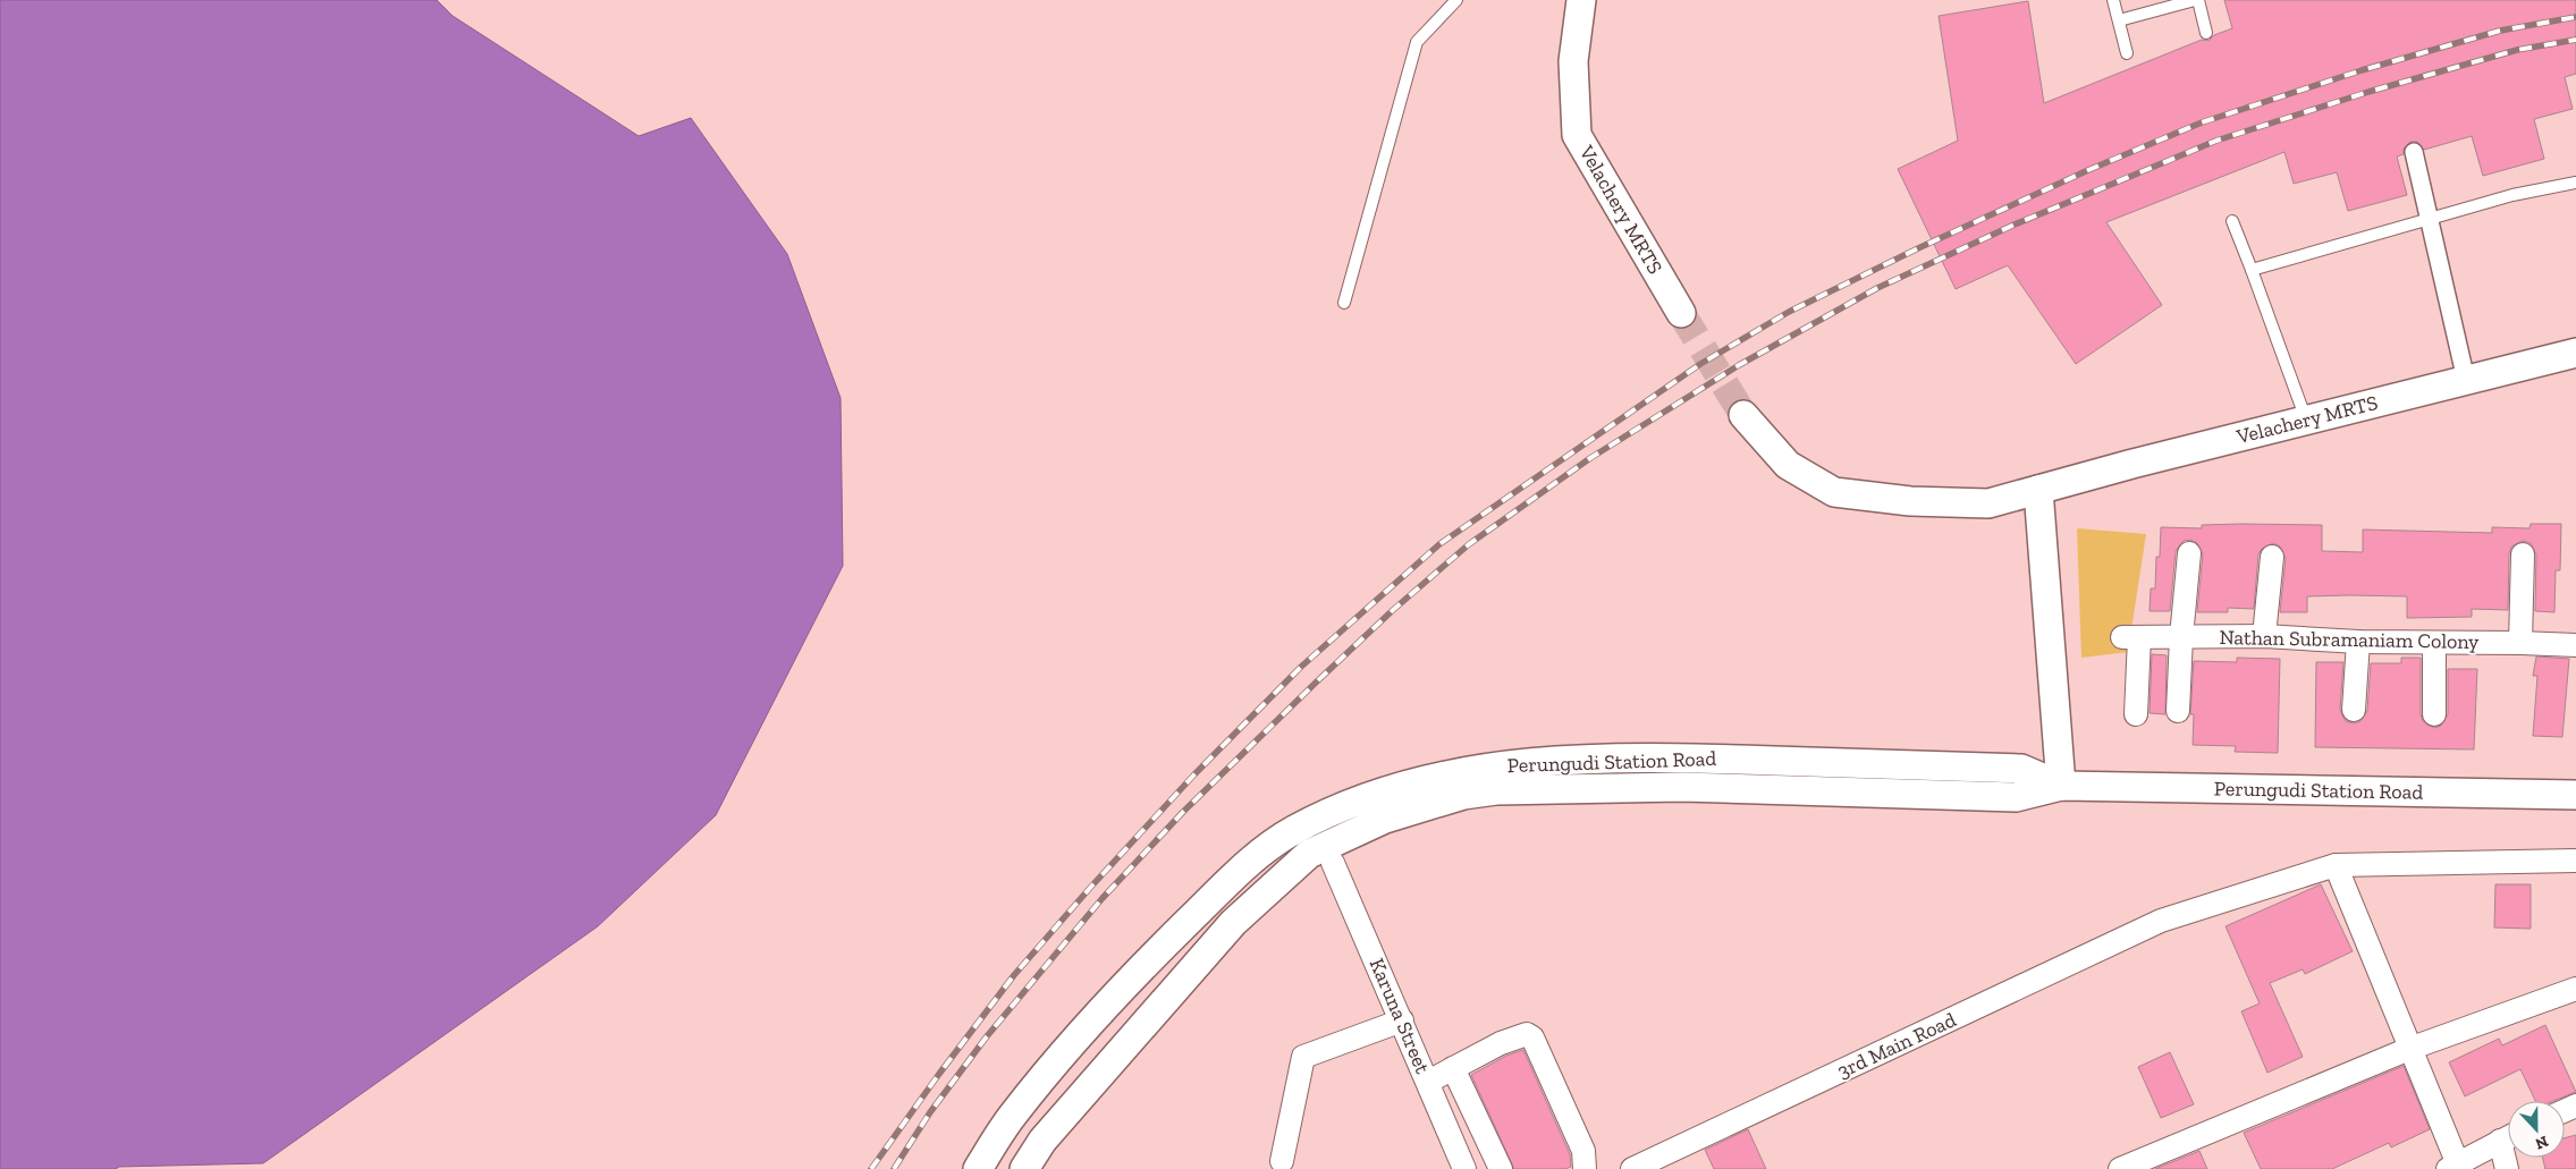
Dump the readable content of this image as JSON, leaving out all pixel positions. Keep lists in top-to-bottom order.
{
  "streets": {
    "street": [
      "Velachery MRTS",
      "Nathan Subramaniam Colony",
      "Perungudi Station Road",
      "Karuna Street",
      "3rd Main Road"
    ]
  },
  "north": "bottom"
}
